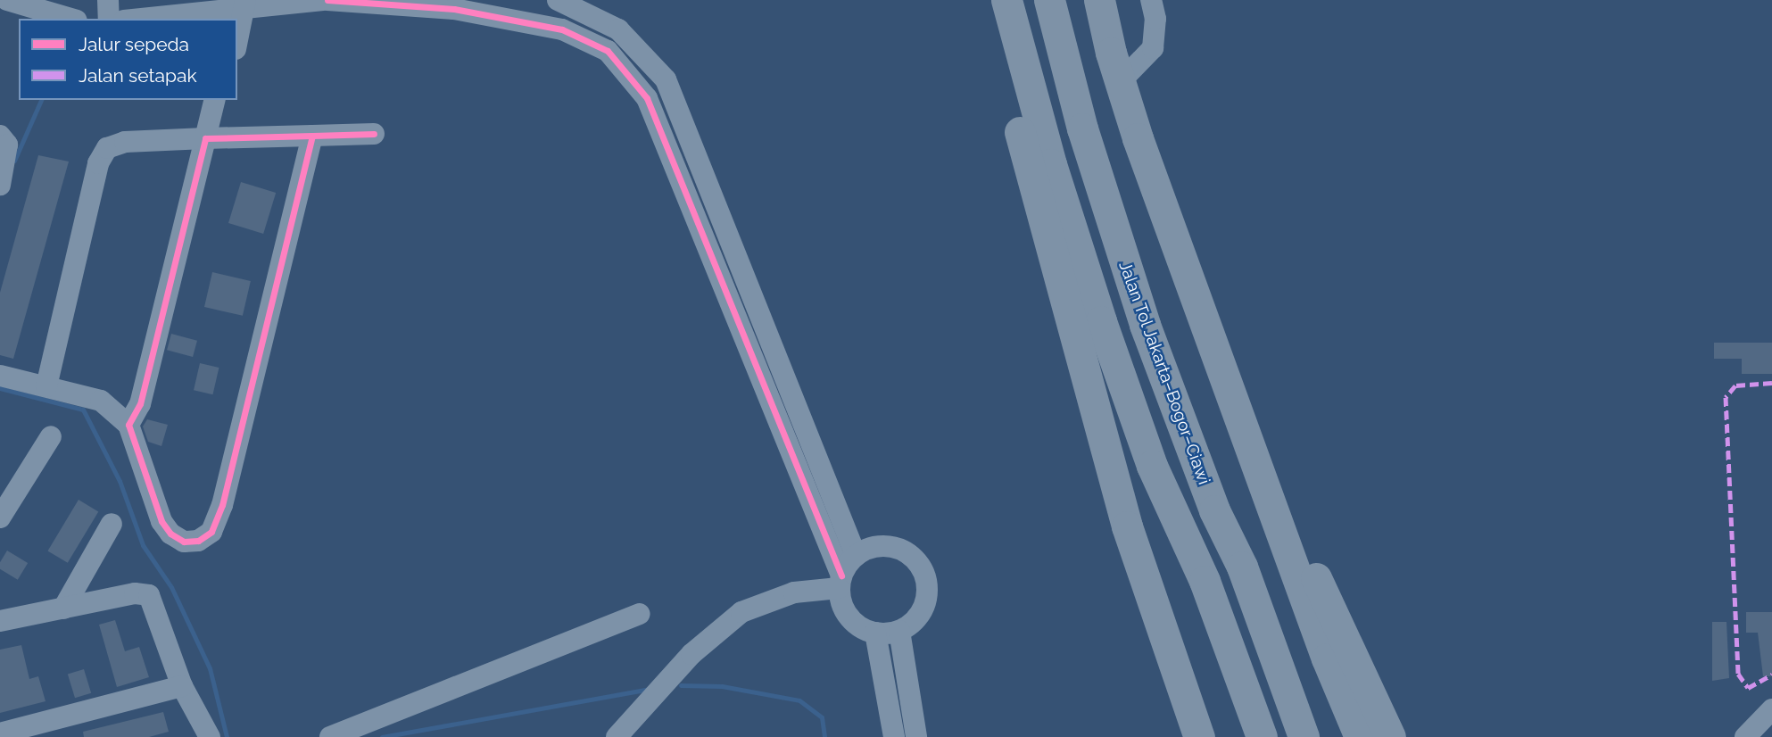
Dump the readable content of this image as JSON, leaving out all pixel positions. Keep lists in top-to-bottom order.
{
  "streets": {
    "highway": ["Jalan Tol Jakarta–Bogor–Ciawi"]
  },
  "legend": ["Jalur sepeda", "Jalan setapak"]
}
